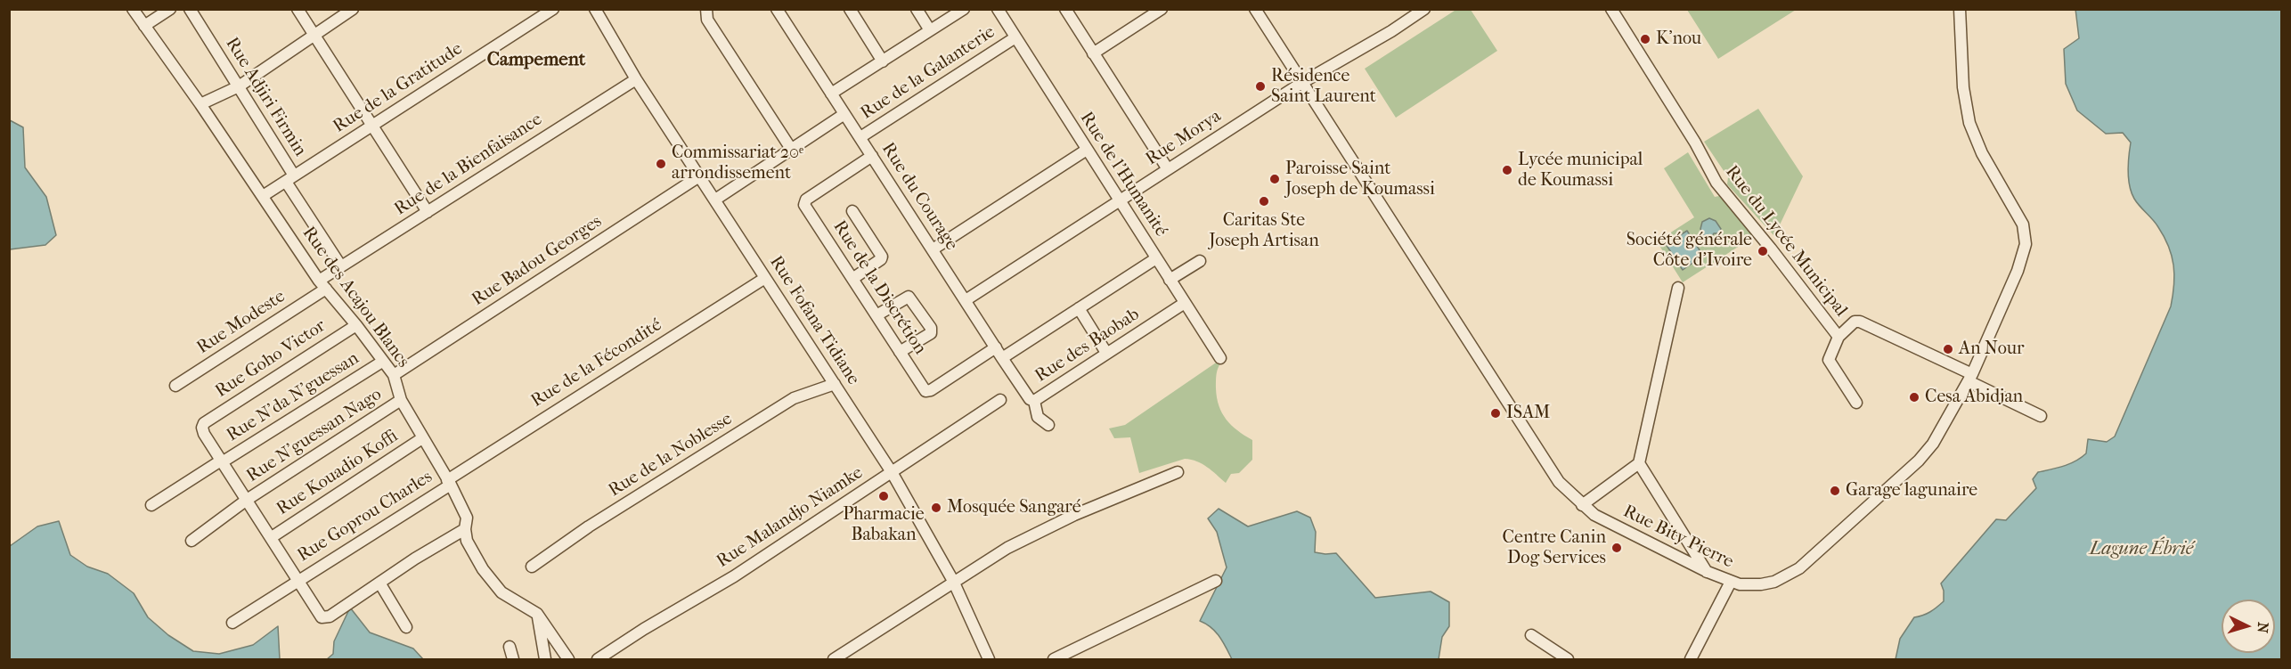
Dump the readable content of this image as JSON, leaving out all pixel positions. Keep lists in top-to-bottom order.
{
  "streets": {
    "street": [
      "Rue de la Galanterie",
      "Rue de la Gratitude",
      "Rue Adjiri Firmin",
      "Rue Morya",
      "Rue de la Bienfaisance",
      "Rue de l'Humanité",
      "Rue du Courage",
      "Rue du Lycée Municipal",
      "Rue Badou Georges",
      "Rue de la Discrétion",
      "Rue des Acajou Blancs",
      "Rue Fofana Tidiane",
      "Rue Modeste",
      "Rue des Baobab",
      "Rue Goho Victor",
      "Rue de la Fécondité",
      "Rue N'da N'guessan",
      "Rue N'guessan Nago",
      "Rue de la Noblesse",
      "Rue Kouadio Koffi",
      "Rue Goprou Charles",
      "Rue Malandjo Niamke",
      "Rue Bity Pierre"
    ]
  },
  "crossings": [
    ["Rue de la Galanterie", "Rue de l'Humanité"],
    ["Rue de la Galanterie", "Rue du Courage"],
    ["Rue de la Gratitude", "Rue Adjiri Firmin"],
    ["Rue de la Gratitude", "Rue des Acajou Blancs"],
    ["Rue Adjiri Firmin", "Rue de la Bienfaisance"],
    ["Rue Morya", "Rue de l'Humanité"],
    ["Rue Morya", "Rue du Courage"],
    ["Rue Morya", "Rue Bity Pierre"],
    ["Rue de la Bienfaisance", "Rue des Acajou Blancs"],
    ["Rue de la Bienfaisance", "Rue Fofana Tidiane"],
    ["Rue de la Bienfaisance", "Rue Modeste"],
    ["Rue de l'Humanité", "Rue des Baobab"],
    ["Rue du Courage", "Rue de la Discrétion"],
    ["Rue du Courage", "Rue des Baobab"],
    ["Rue du Lycée Municipal", "Rue Bity Pierre"],
    ["Rue Badou Georges", "Rue des Acajou Blancs"],
    ["Rue Badou Georges", "Rue Fofana Tidiane"],
    ["Rue des Acajou Blancs", "Rue Modeste"],
    ["Rue des Acajou Blancs", "Rue Goho Victor"],
    ["Rue des Acajou Blancs", "Rue de la Fécondité"],
    ["Rue des Acajou Blancs", "Rue N'da N'guessan"],
    ["Rue des Acajou Blancs", "Rue N'guessan Nago"],
    ["Rue des Acajou Blancs", "Rue Kouadio Koffi"],
    ["Rue des Acajou Blancs", "Rue Goprou Charles"],
    ["Rue Fofana Tidiane", "Rue de la Fécondité"],
    ["Rue Fofana Tidiane", "Rue de la Noblesse"],
    ["Rue Fofana Tidiane", "Rue Malandjo Niamke"],
    ["Rue Goho Victor", "Rue N'da N'guessan"],
    ["Rue de la Fécondité", "Rue Goprou Charles"]
  ],
  "districts": ["Campement"],
  "water": ["Lagune Ébrié"],
  "places": [
    "K'nou",
    "Résidence Saint Laurent",
    "Commissariat 20ᵉ arrondissement",
    "Lycée municipal de Koumassi",
    "Paroisse Saint Joseph de Koumassi",
    "Caritas Ste Joseph Artisan",
    "Société générale Côte d'Ivoire",
    "An Nour",
    "Cesa Abidjan",
    "ISAM",
    "Garage lagunaire",
    "Pharmacie Babakan",
    "Mosquée Sangaré",
    "Centre Canin Dog Services"
  ],
  "north": "right"
}
